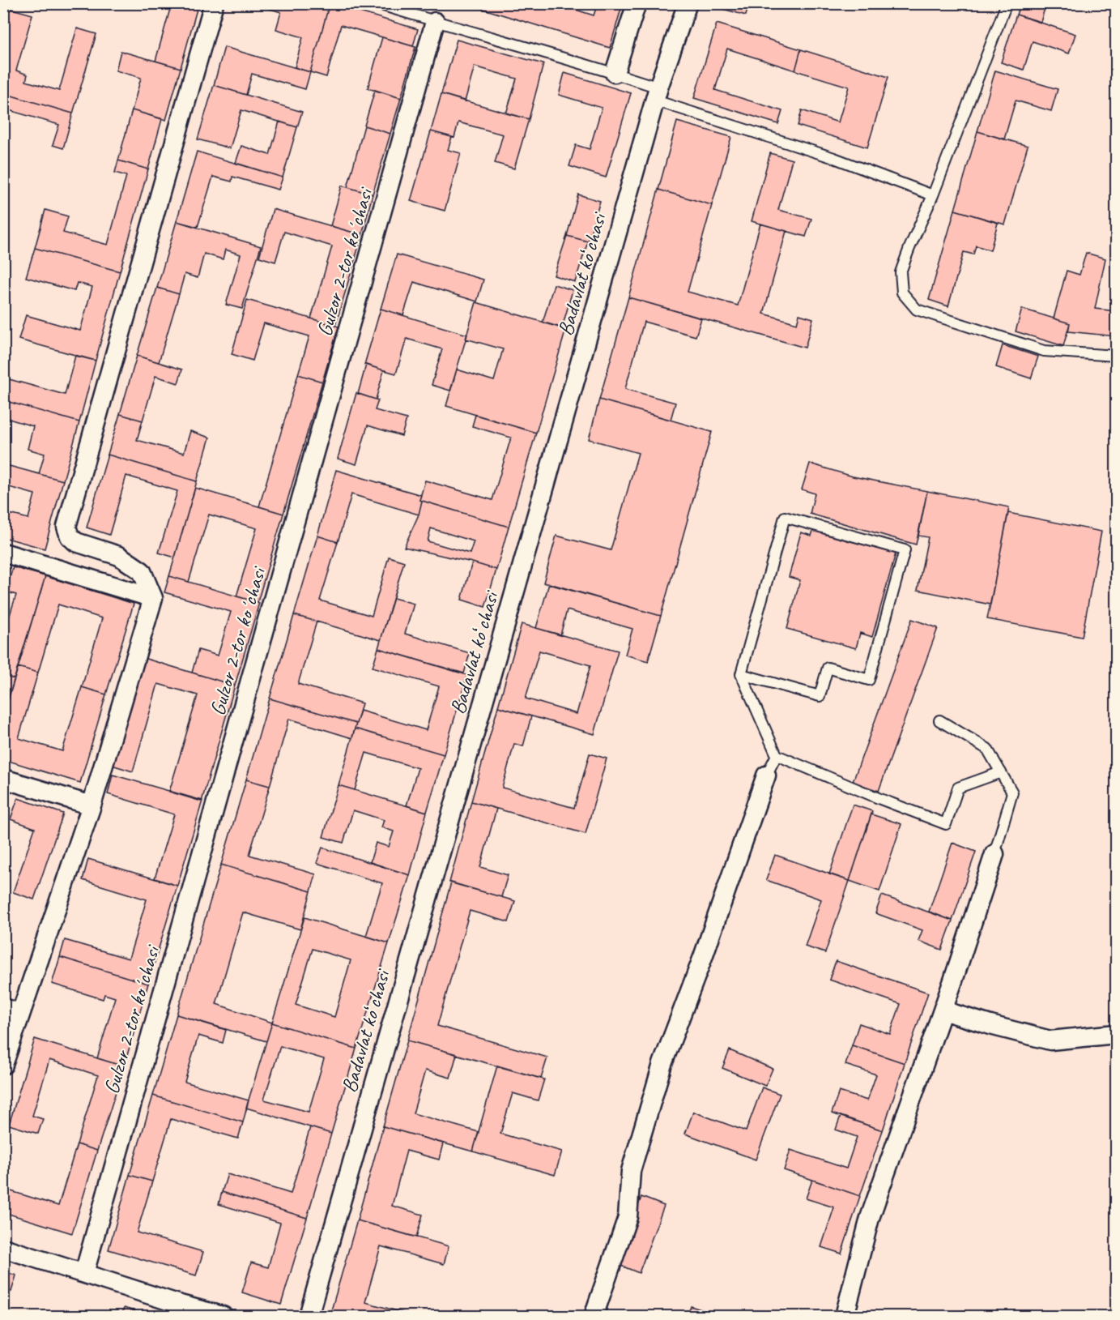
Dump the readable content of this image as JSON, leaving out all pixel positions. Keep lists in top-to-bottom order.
{
  "streets": {
    "street": ["Gulzor 2-tor koʼchasi", "Badavlat koʻchasi"]
  }
}
